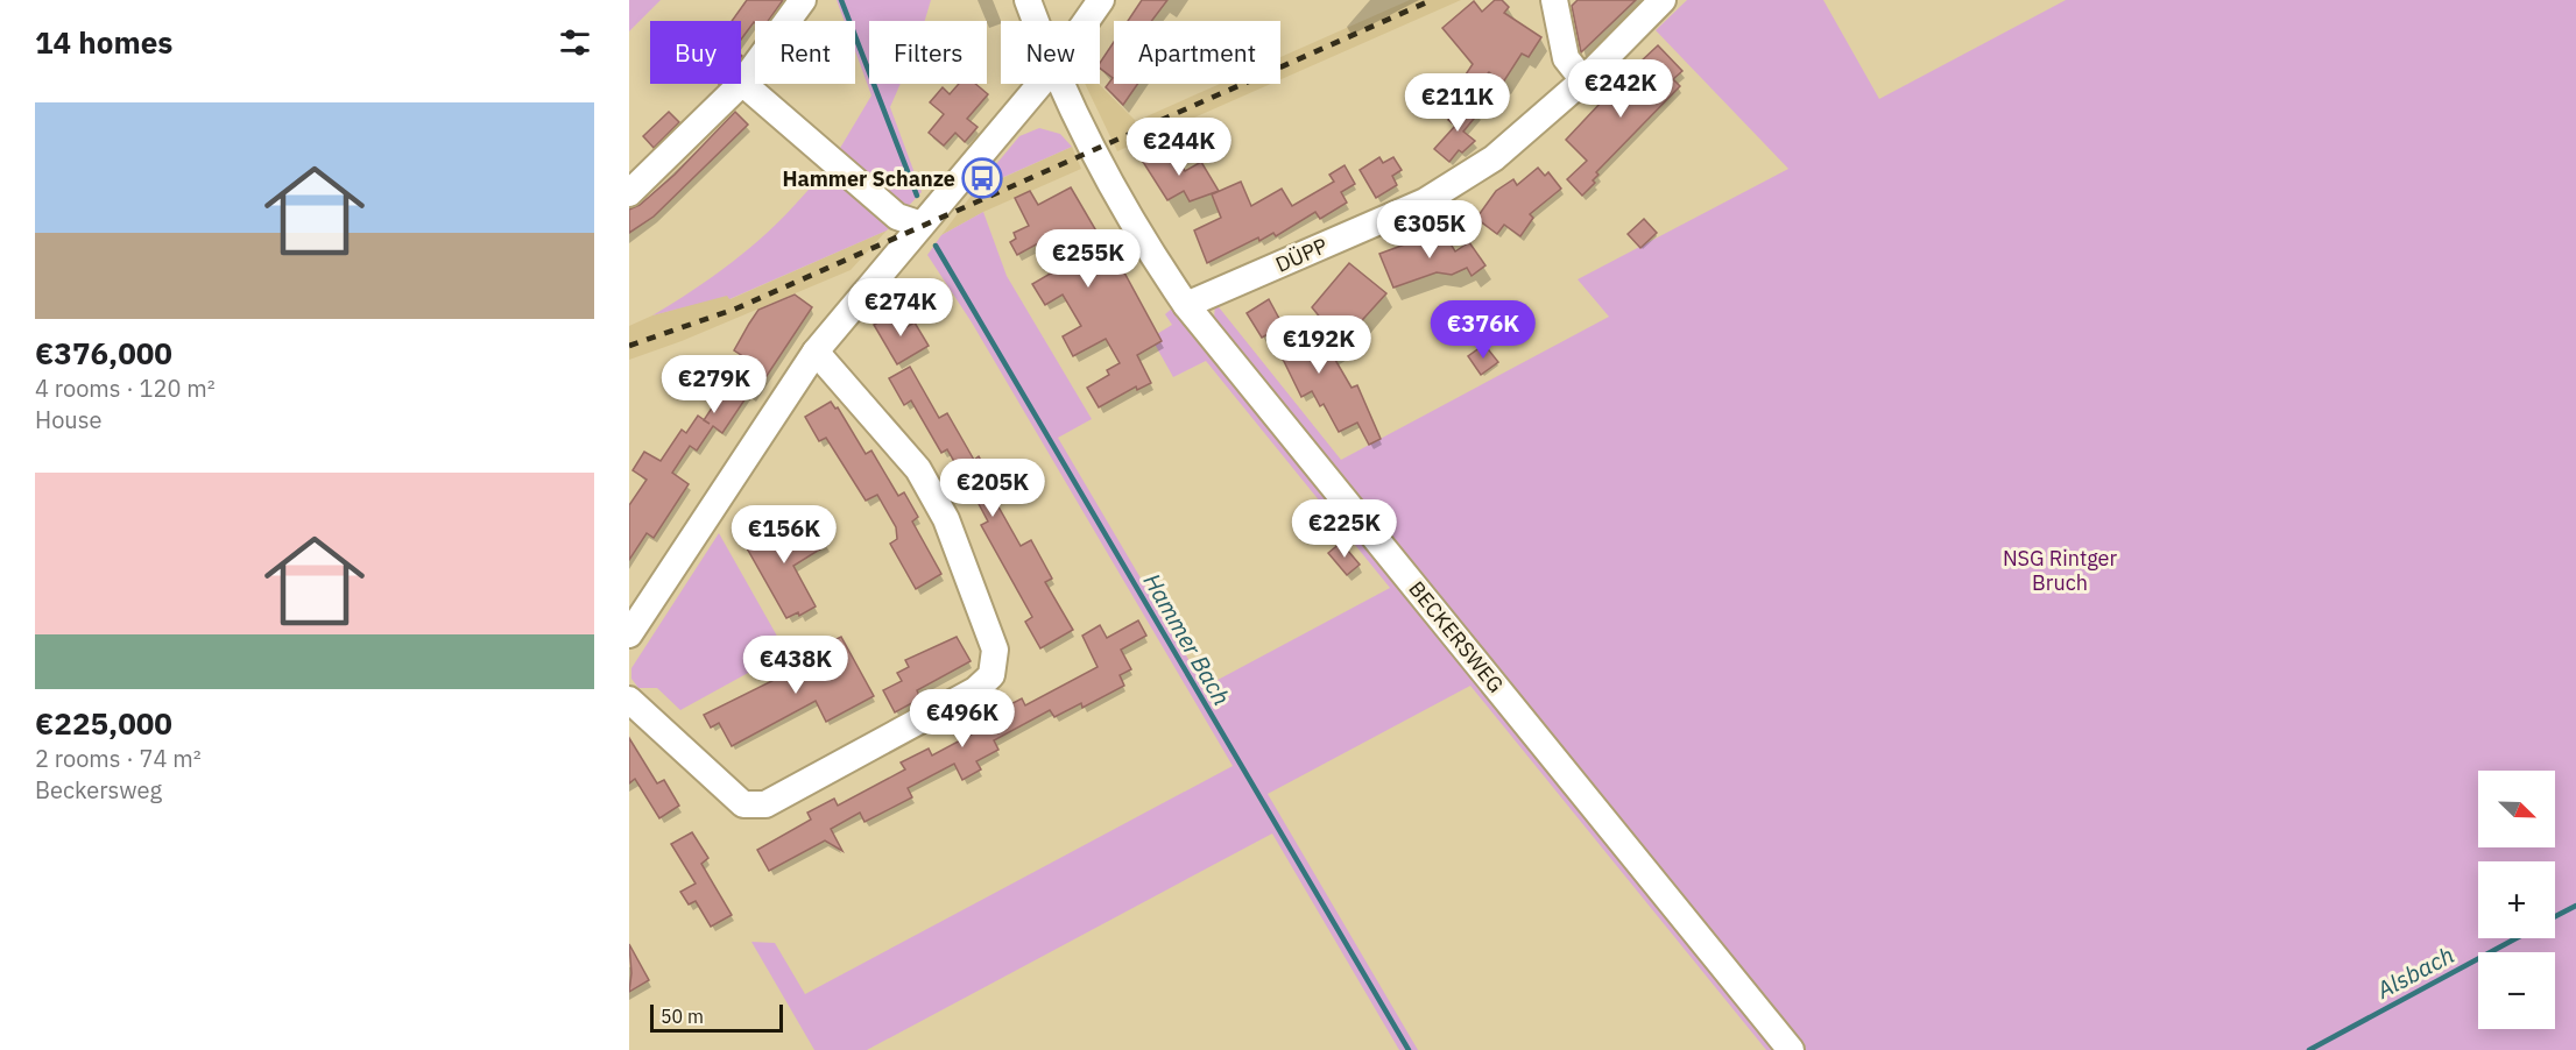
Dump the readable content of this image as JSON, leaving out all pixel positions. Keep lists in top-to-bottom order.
{
  "streets": {
    "street": ["DÜPP", "BECKERSWEG"]
  },
  "crossings": [
    ["DÜPP", "BECKERSWEG"]
  ],
  "water": ["Hammer Bach", "Alsbach"],
  "parks": ["NSG Rintger Bruch"],
  "places": {
    "bus stop": ["Hammer Schanze"]
  },
  "scale_bar": "50 m",
  "north": "bottom right",
  "page": {
    "heading": "14 homes",
    "chip": [
      "Buy",
      "Rent",
      "Filters",
      "New",
      "Apartment"
    ],
    "price": [
      "€242K",
      "€211K",
      "€244K",
      "€305K",
      "€255K",
      "€274K",
      "€376K",
      "€192K",
      "€279K",
      "€205K",
      "€225K",
      "€156K",
      "€438K",
      "€496K"
    ],
    "list": [
      {
        "name": "€376,000",
        "note": "4 rooms · 120 m² · House"
      },
      {
        "name": "€225,000",
        "note": "2 rooms · 74 m² · Beckersweg"
      }
    ],
    "map_buttons": ["+", "−"],
    "scale": "50 m"
  }
}
